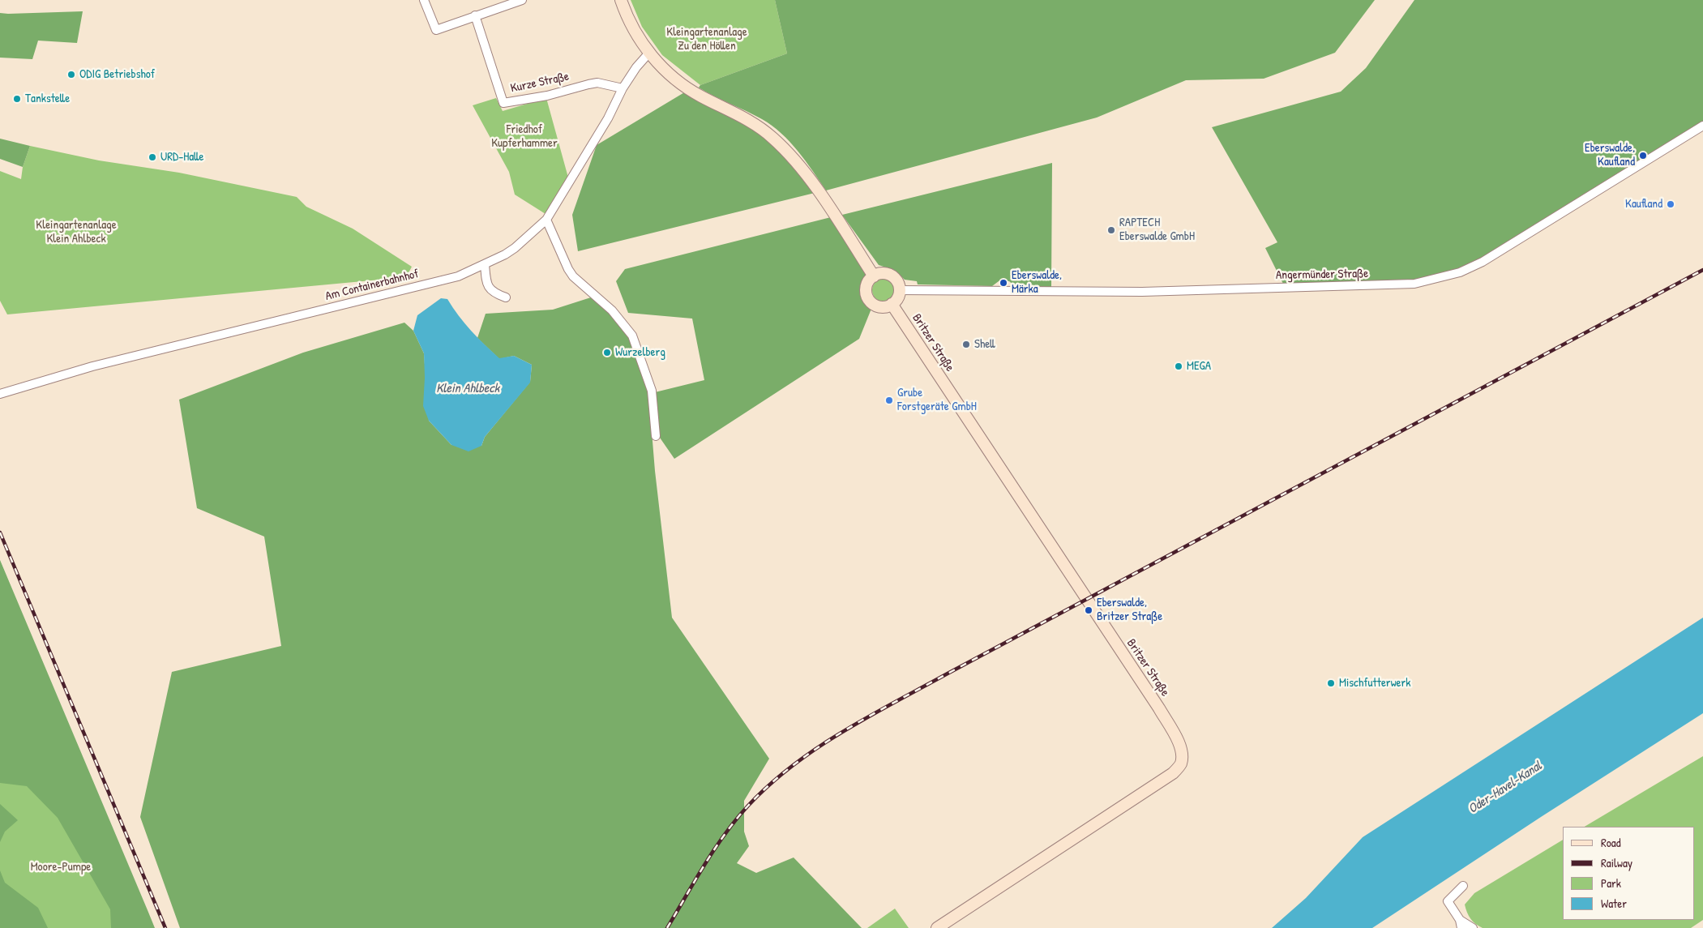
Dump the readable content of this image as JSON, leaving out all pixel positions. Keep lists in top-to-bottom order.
{
  "streets": {
    "main road": ["Britzer Straße"],
    "street": ["Kurze Straße", "Angermünder Straße", "Am Containerbahnhof"]
  },
  "crossings": [
    ["Kurze Straße", "Am Containerbahnhof"],
    ["Angermünder Straße", "Britzer Straße"]
  ],
  "water": ["Klein Ahlbeck", "Oder-Havel-Kanal"],
  "parks": [
    "Kleingartenanlage Zu den Höllen",
    "Friedhof Kupferhammer",
    "Kleingartenanlage Klein Ahlbeck",
    "Moore-Pumpe"
  ],
  "places": [
    "ODIG Betriebshof",
    "Tankstelle",
    "Eberswalde, Kaufland",
    "URD-Halle",
    "Kaufland",
    "RAPTECH Eberswalde GmbH",
    "Eberswalde, Märka",
    "Shell",
    "Wurzelberg",
    "MEGA",
    "Grube Forstgeräte GmbH",
    "Eberswalde, Britzer Straße",
    "Mischfutterwerk"
  ],
  "legend": [
    "Road",
    "Railway",
    "Park",
    "Water"
  ]
}
